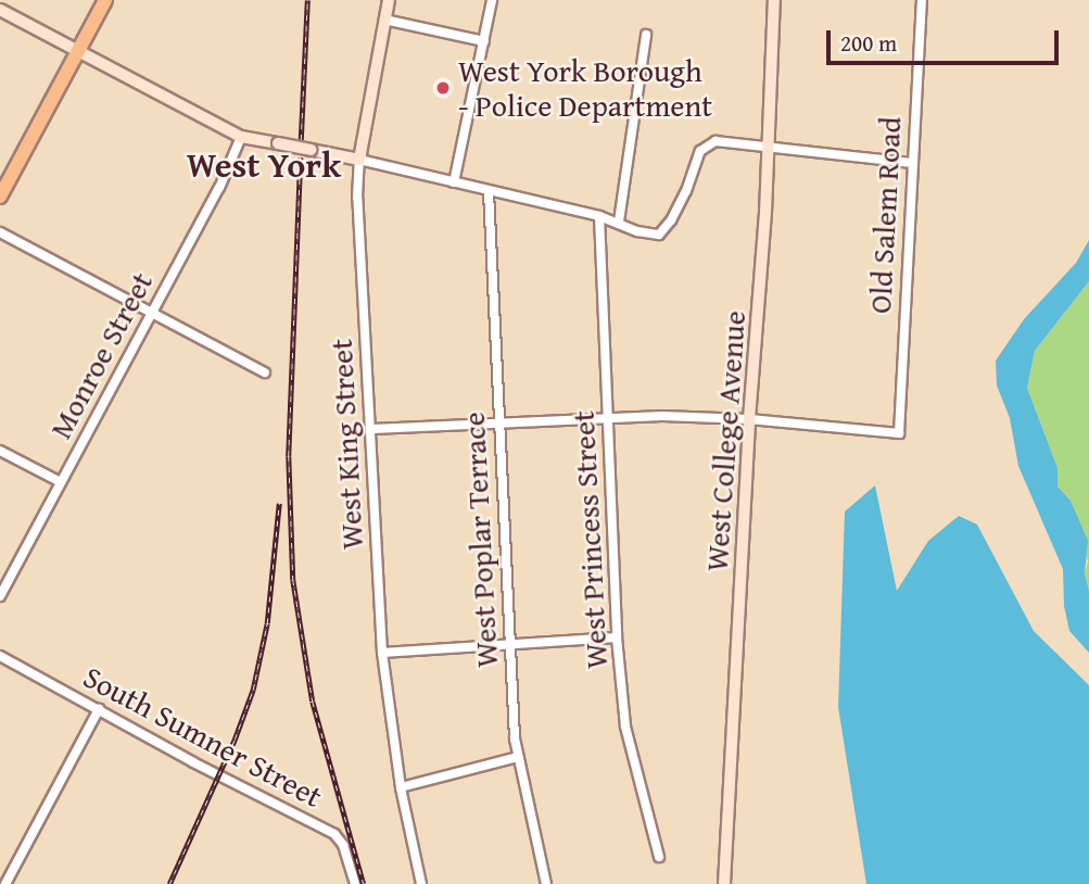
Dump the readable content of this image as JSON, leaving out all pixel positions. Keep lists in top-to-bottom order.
{
  "streets": {
    "street": [
      "Old Salem Road",
      "Monroe Street",
      "West College Avenue",
      "West King Street",
      "West Poplar Terrace",
      "West Princess Street",
      "South Sumner Street"
    ]
  },
  "crossings": [
    ["Old Salem Road", "West College Avenue"]
  ],
  "districts": ["West York"],
  "places": ["West York Borough - Police Department"],
  "scale_bar": "200 m"
}
